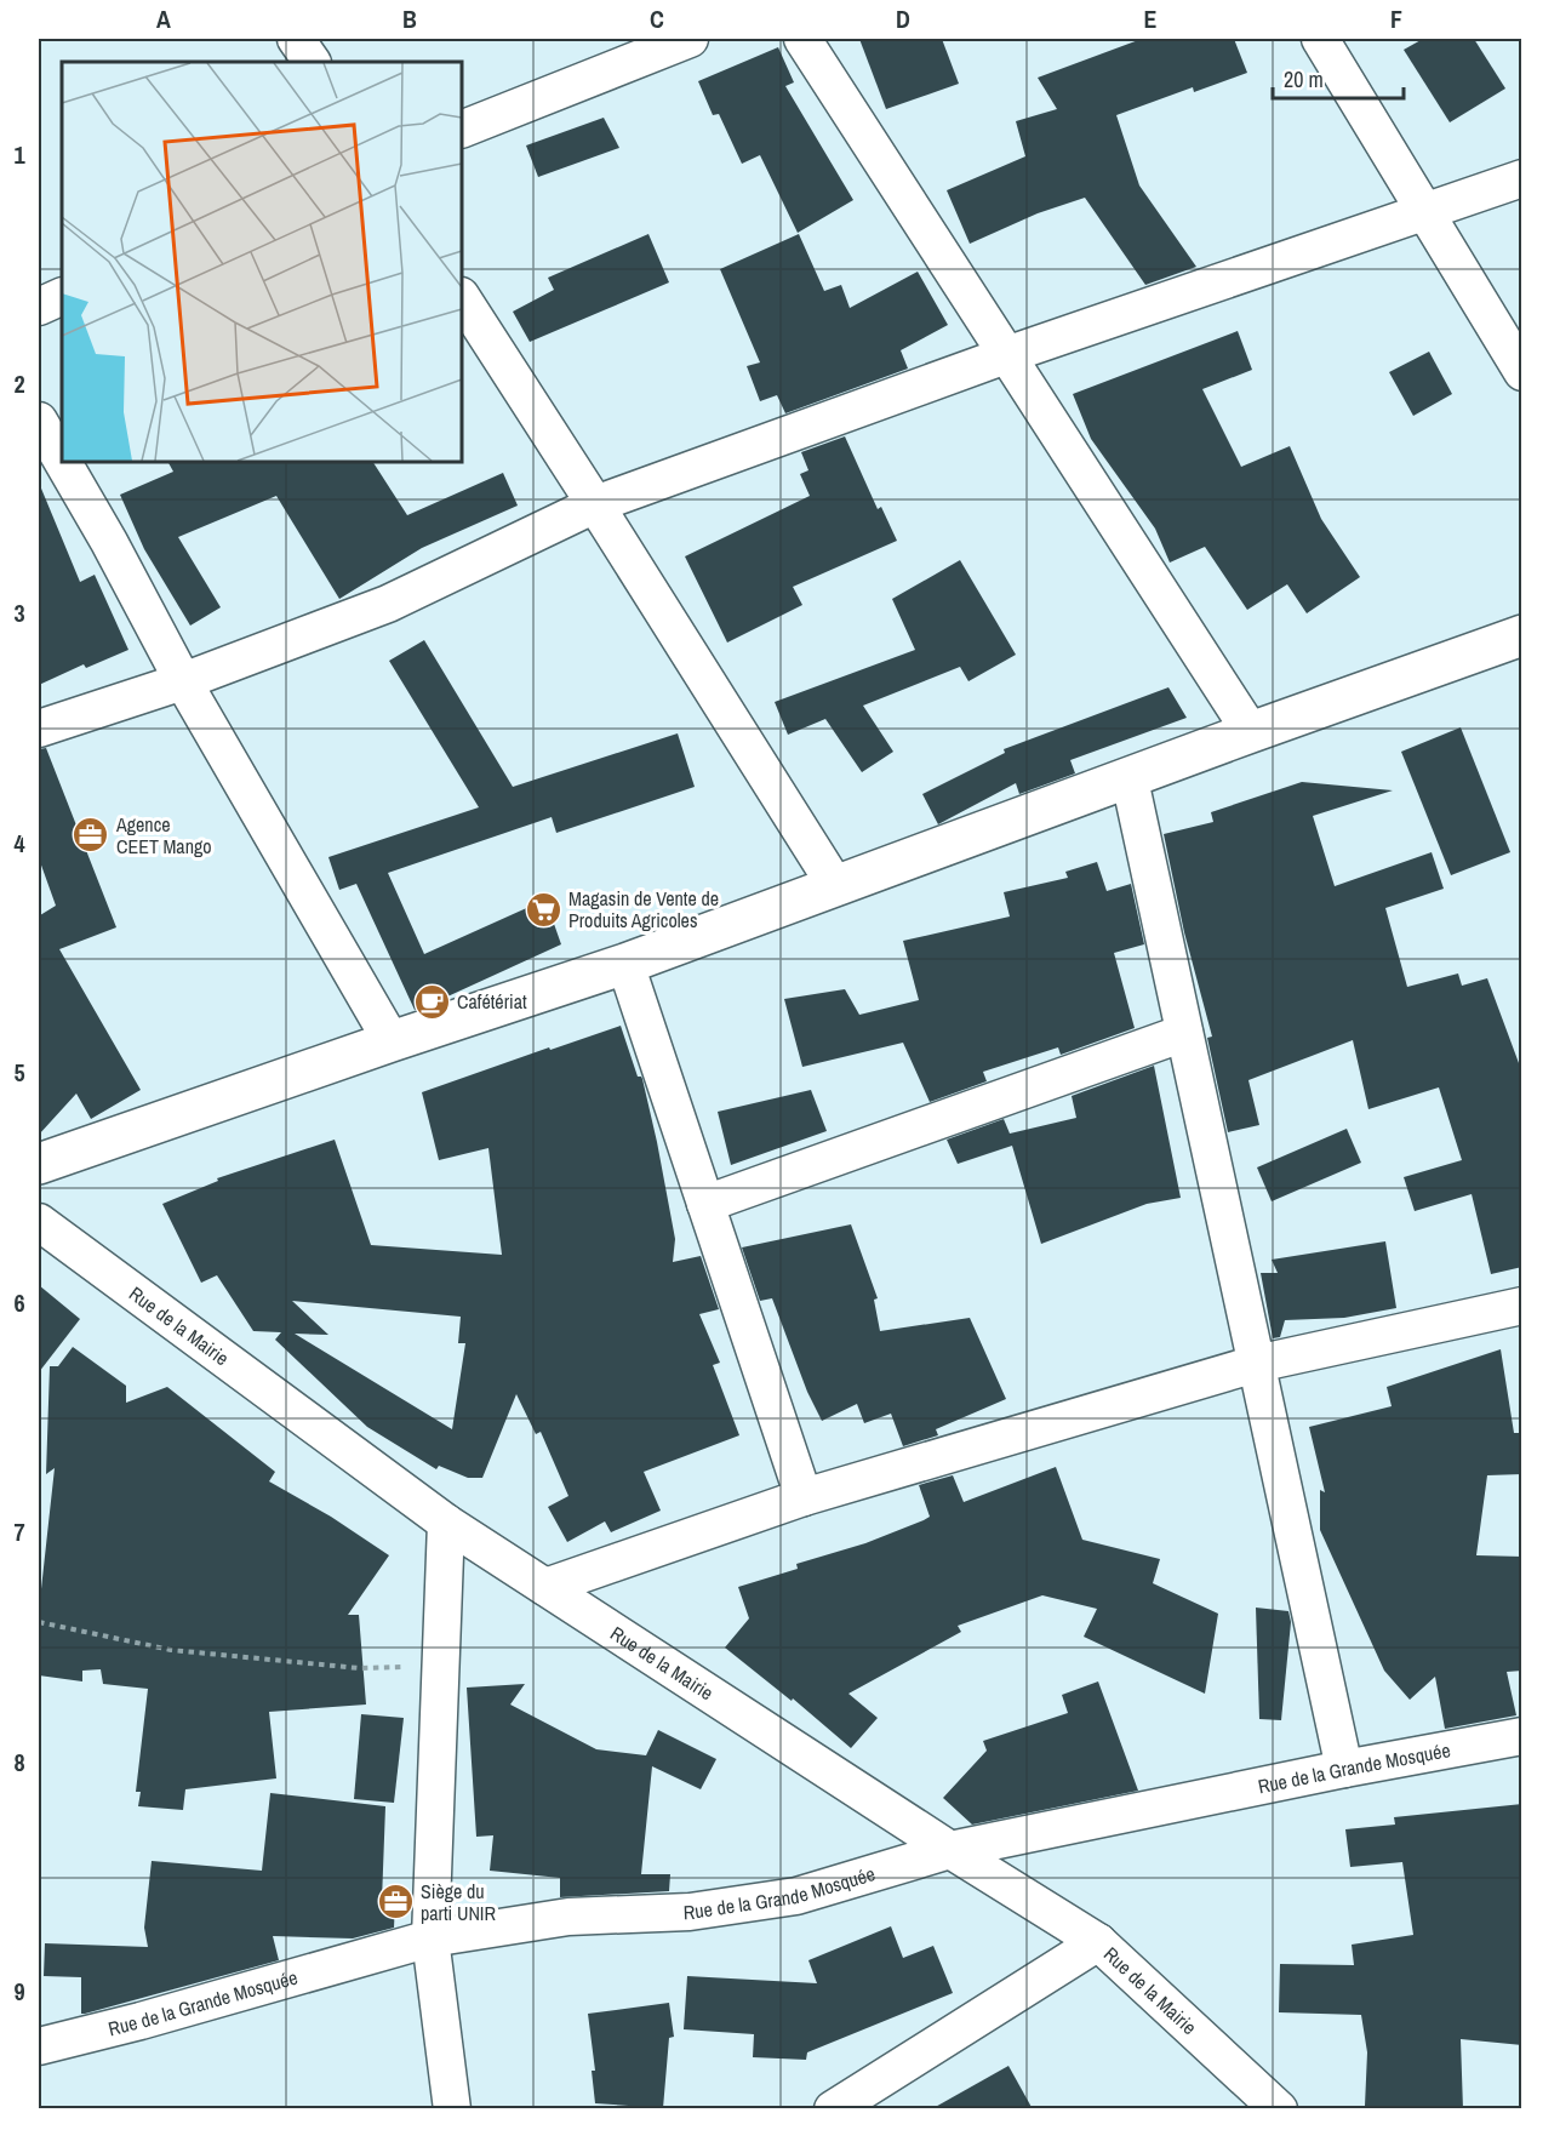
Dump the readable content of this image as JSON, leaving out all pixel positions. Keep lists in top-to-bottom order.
{
  "streets": {
    "street": ["Rue de la Mairie", "Rue de la Grande Mosquée"]
  },
  "crossings": [
    ["Rue de la Mairie", "Rue de la Grande Mosquée"]
  ],
  "places": {
    "office": ["Agence CEET Mango", "Siège du parti UNIR"],
    "supermarket": ["Magasin de Vente de Produits Agricoles"],
    "cafe": ["Cafétériat"]
  },
  "scale_bar": "20 m",
  "grid": {
    "columns": [
      "A",
      "B",
      "C",
      "D",
      "E",
      "F"
    ],
    "rows": [
      "1",
      "2",
      "3",
      "4",
      "5",
      "6",
      "7",
      "8",
      "9"
    ]
  }
}
